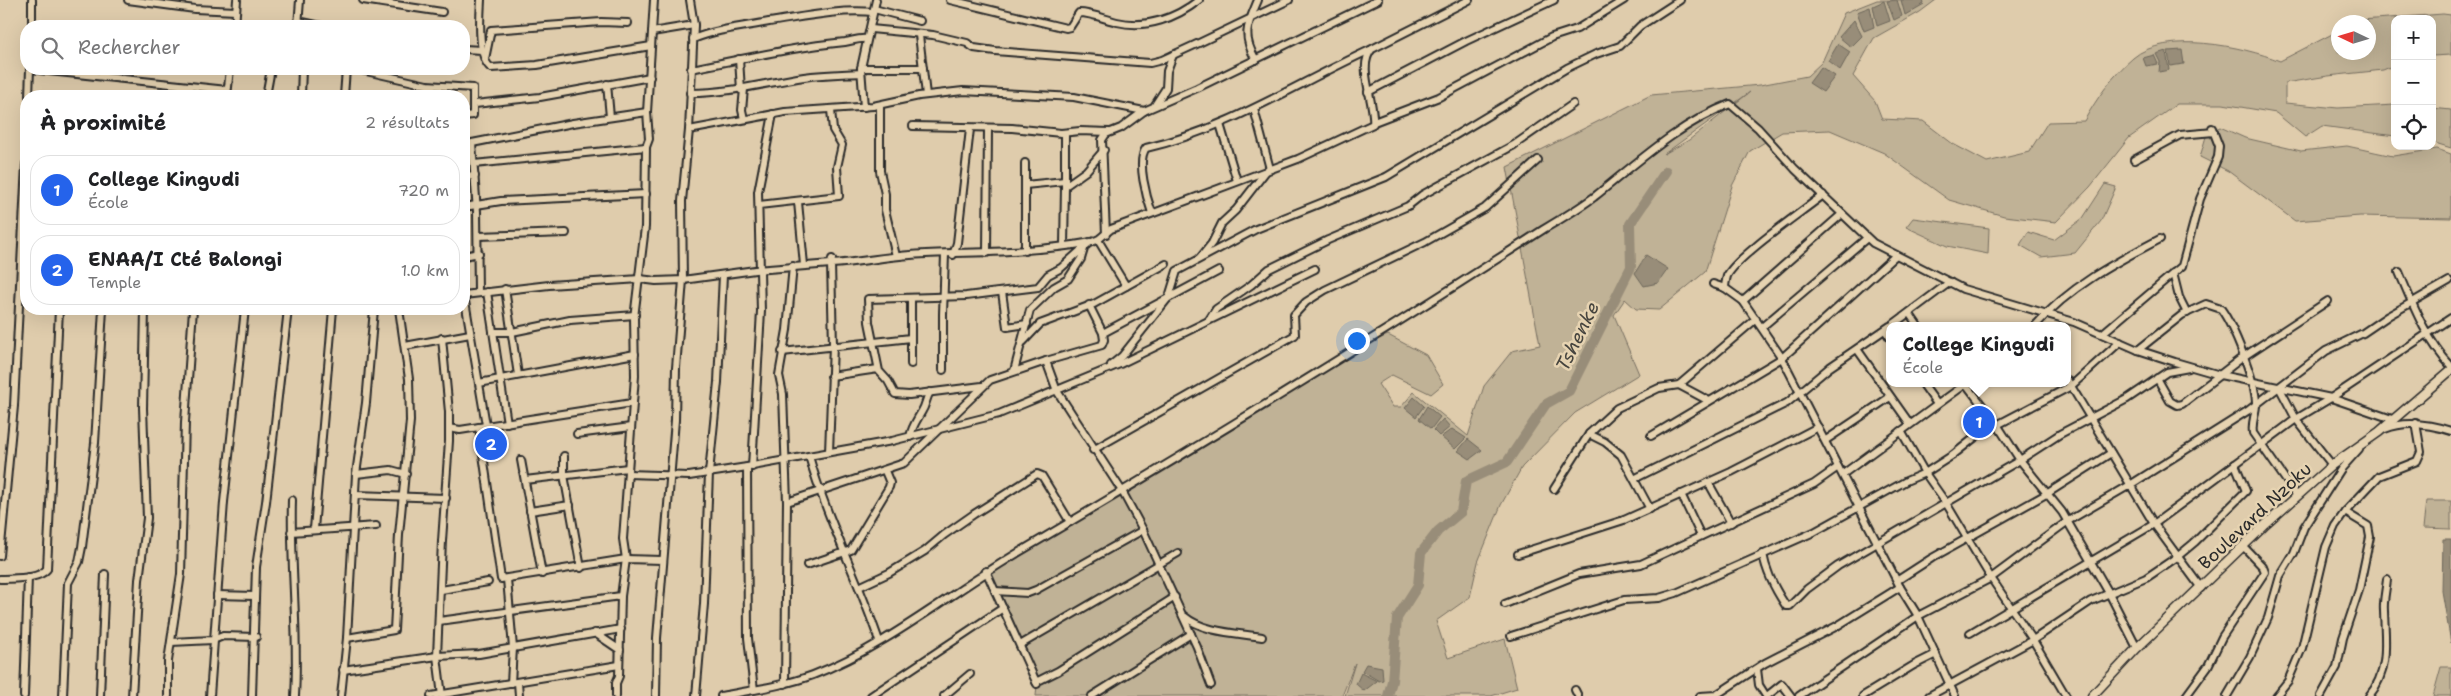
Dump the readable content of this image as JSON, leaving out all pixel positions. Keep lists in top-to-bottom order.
{
  "streets": {
    "street": ["Boulevard Nzoku"]
  },
  "water": ["Tshenke"],
  "north": "left",
  "page": {
    "map_buttons": ["+", "−"],
    "search": "Rechercher",
    "heading": ["À proximité", "2 résultats"],
    "list": [
      {
        "mark": "1",
        "name": "College Kingudi",
        "note": "École",
        "value": "720 m"
      },
      {
        "mark": "2",
        "name": "ENAA/I Cté Balongi",
        "note": "Temple",
        "value": "1.0 km"
      }
    ],
    "popup": ["College Kingudi", "École"],
    "pins": ["1", "2"]
  }
}
